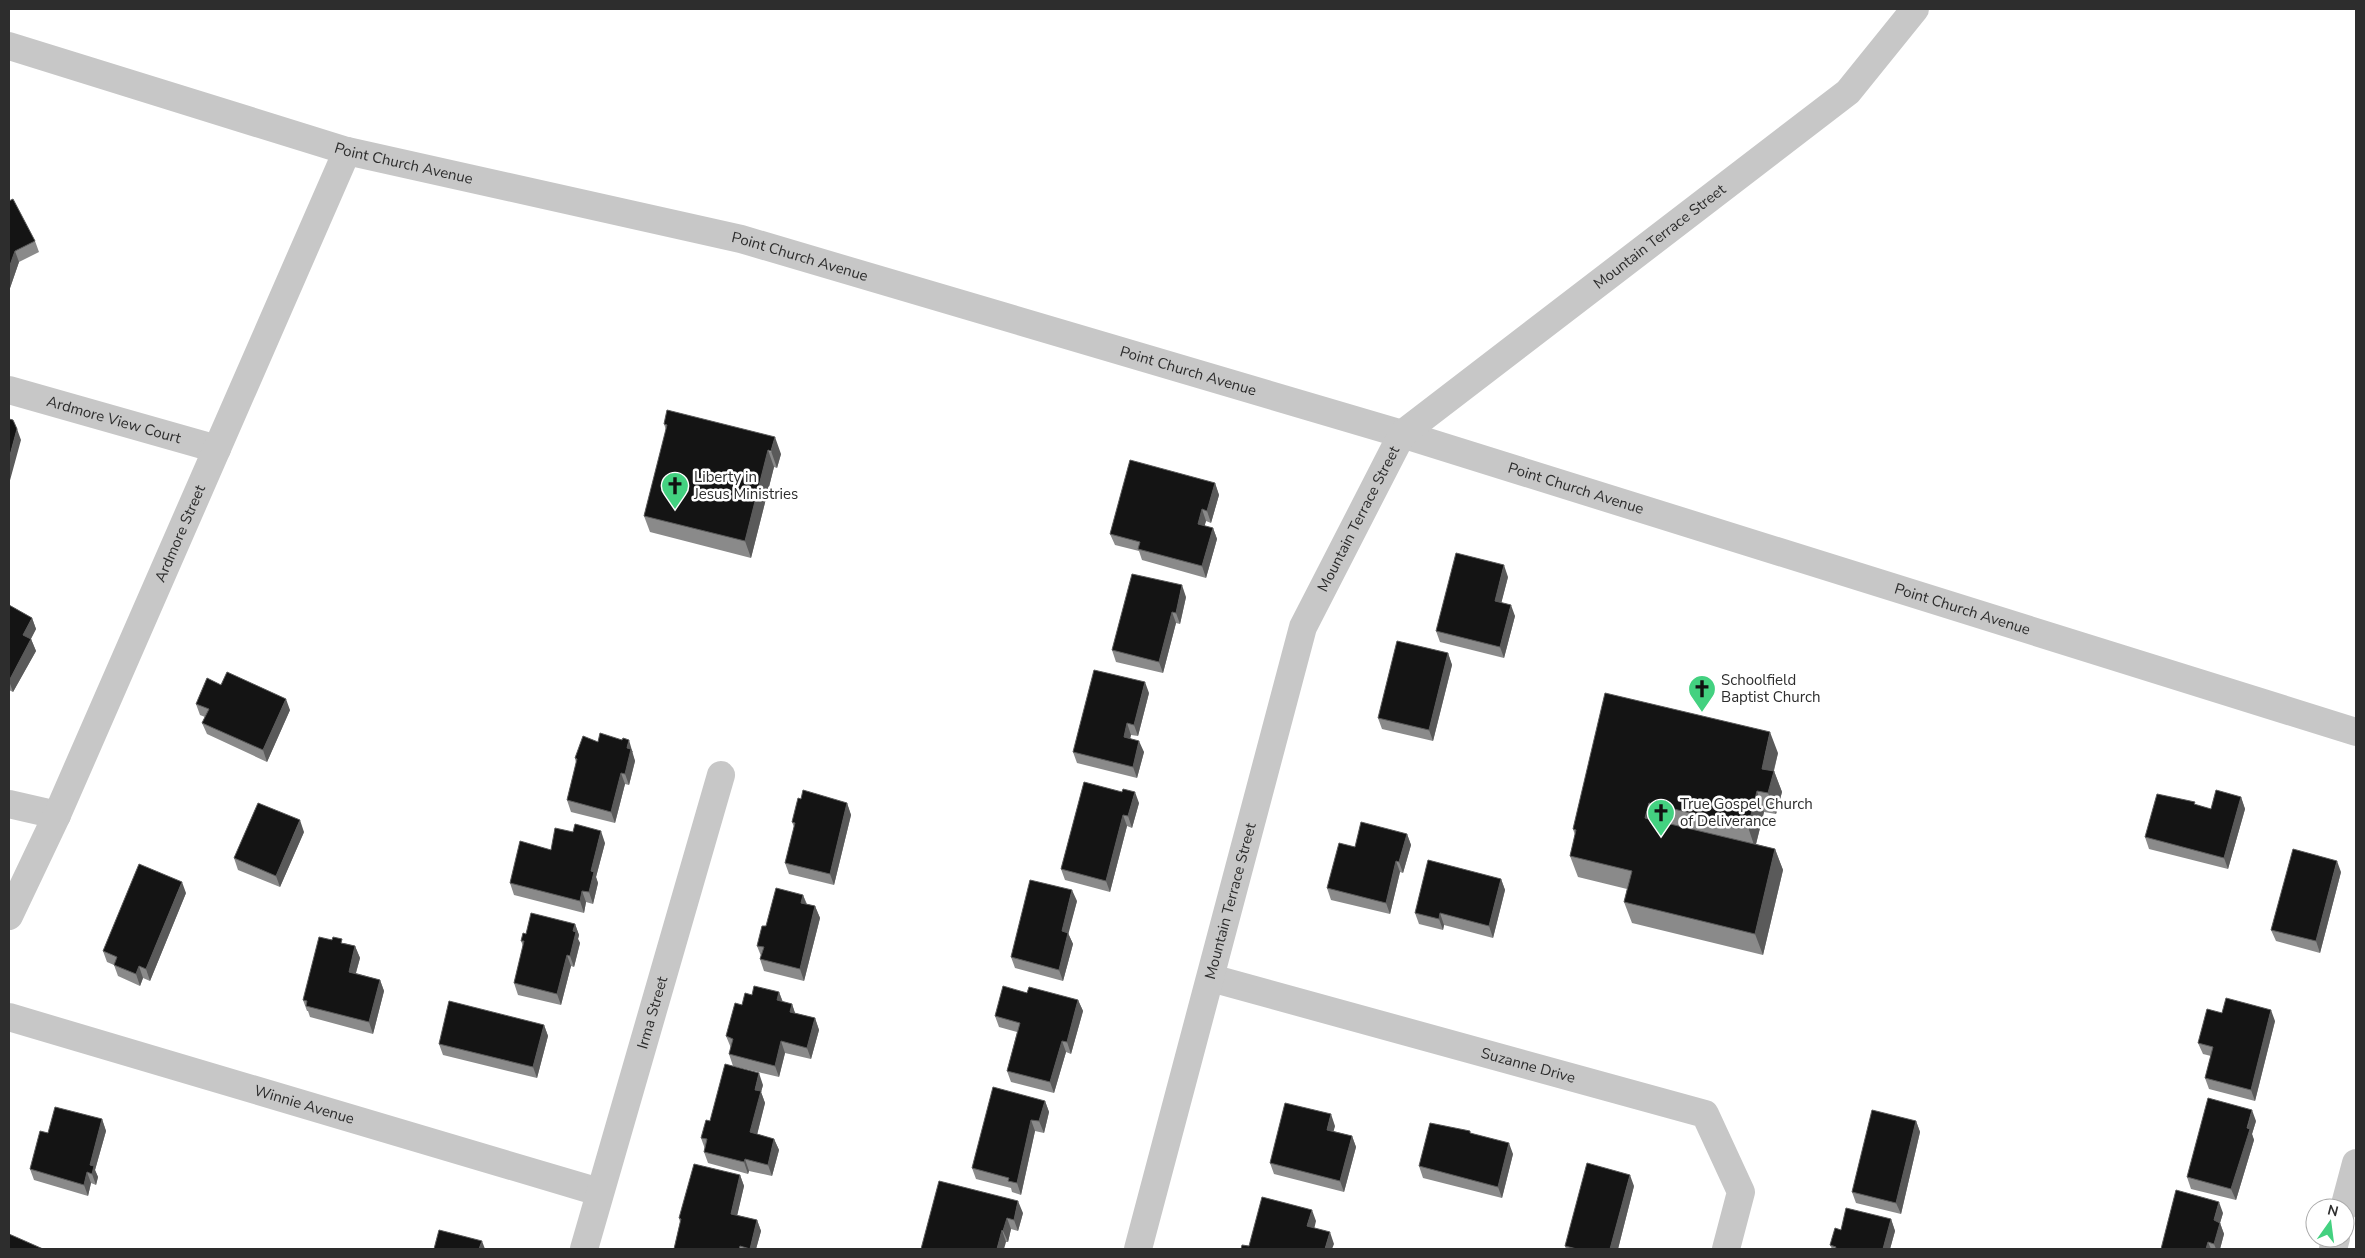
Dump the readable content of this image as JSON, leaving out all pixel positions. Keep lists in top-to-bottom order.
{
  "streets": {
    "street": [
      "Point Church Avenue",
      "Mountain Terrace Street",
      "Ardmore View Court",
      "Ardmore Street",
      "Irma Street",
      "Suzanne Drive",
      "Winnie Avenue"
    ]
  },
  "crossings": [
    ["Point Church Avenue", "Mountain Terrace Street"],
    ["Point Church Avenue", "Ardmore Street"],
    ["Mountain Terrace Street", "Suzanne Drive"],
    ["Ardmore View Court", "Ardmore Street"],
    ["Irma Street", "Winnie Avenue"]
  ],
  "places": {
    "church": ["Liberty in Jesus Ministries", "Schoolfield Baptist Church", "True Gospel Church of Deliverance"]
  },
  "north": "top"
}
